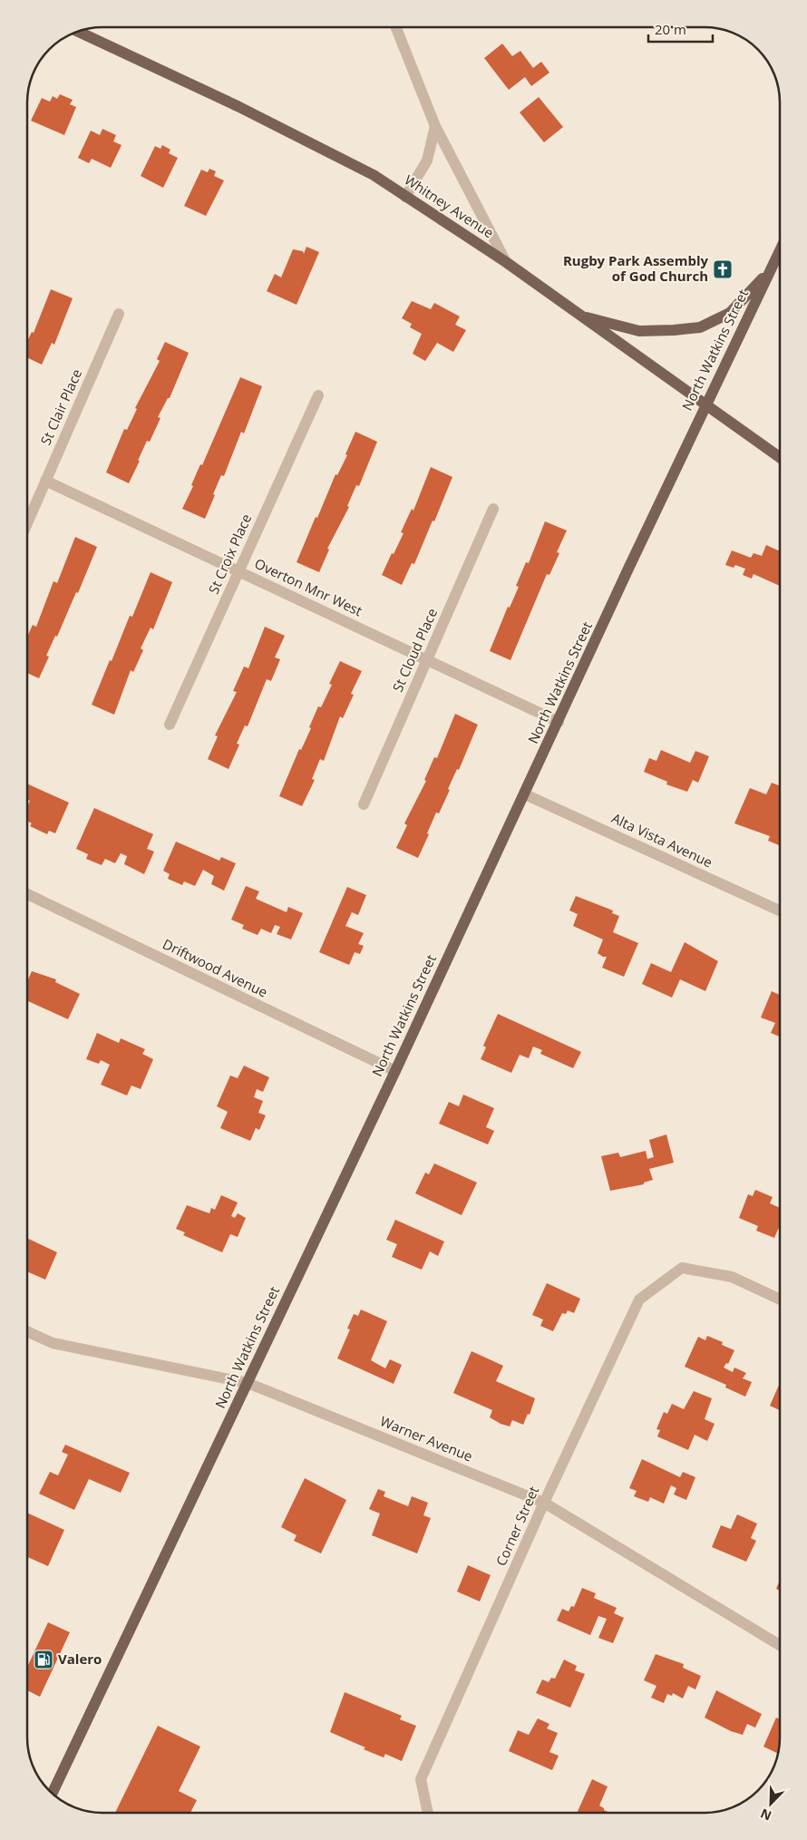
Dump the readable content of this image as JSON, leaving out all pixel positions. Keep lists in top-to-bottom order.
{
  "streets": {
    "main road": ["Whitney Avenue", "North Watkins Street"],
    "street": [
      "St Clair Place",
      "St Croix Place",
      "Overton Mnr West",
      "St Cloud Place",
      "Alta Vista Avenue",
      "Driftwood Avenue",
      "Warner Avenue",
      "Corner Street"
    ]
  },
  "crossings": [
    ["Whitney Avenue", "North Watkins Street"],
    ["North Watkins Street", "Overton Mnr West"],
    ["North Watkins Street", "Alta Vista Avenue"],
    ["North Watkins Street", "Driftwood Avenue"],
    ["North Watkins Street", "Warner Avenue"],
    ["St Clair Place", "Overton Mnr West"],
    ["St Croix Place", "Overton Mnr West"],
    ["Overton Mnr West", "St Cloud Place"],
    ["Warner Avenue", "Corner Street"]
  ],
  "places": {
    "church": ["Rugby Park Assembly of God Church"],
    "fuel station": ["Valero"]
  },
  "scale_bar": "20 m",
  "north": "bottom left"
}
